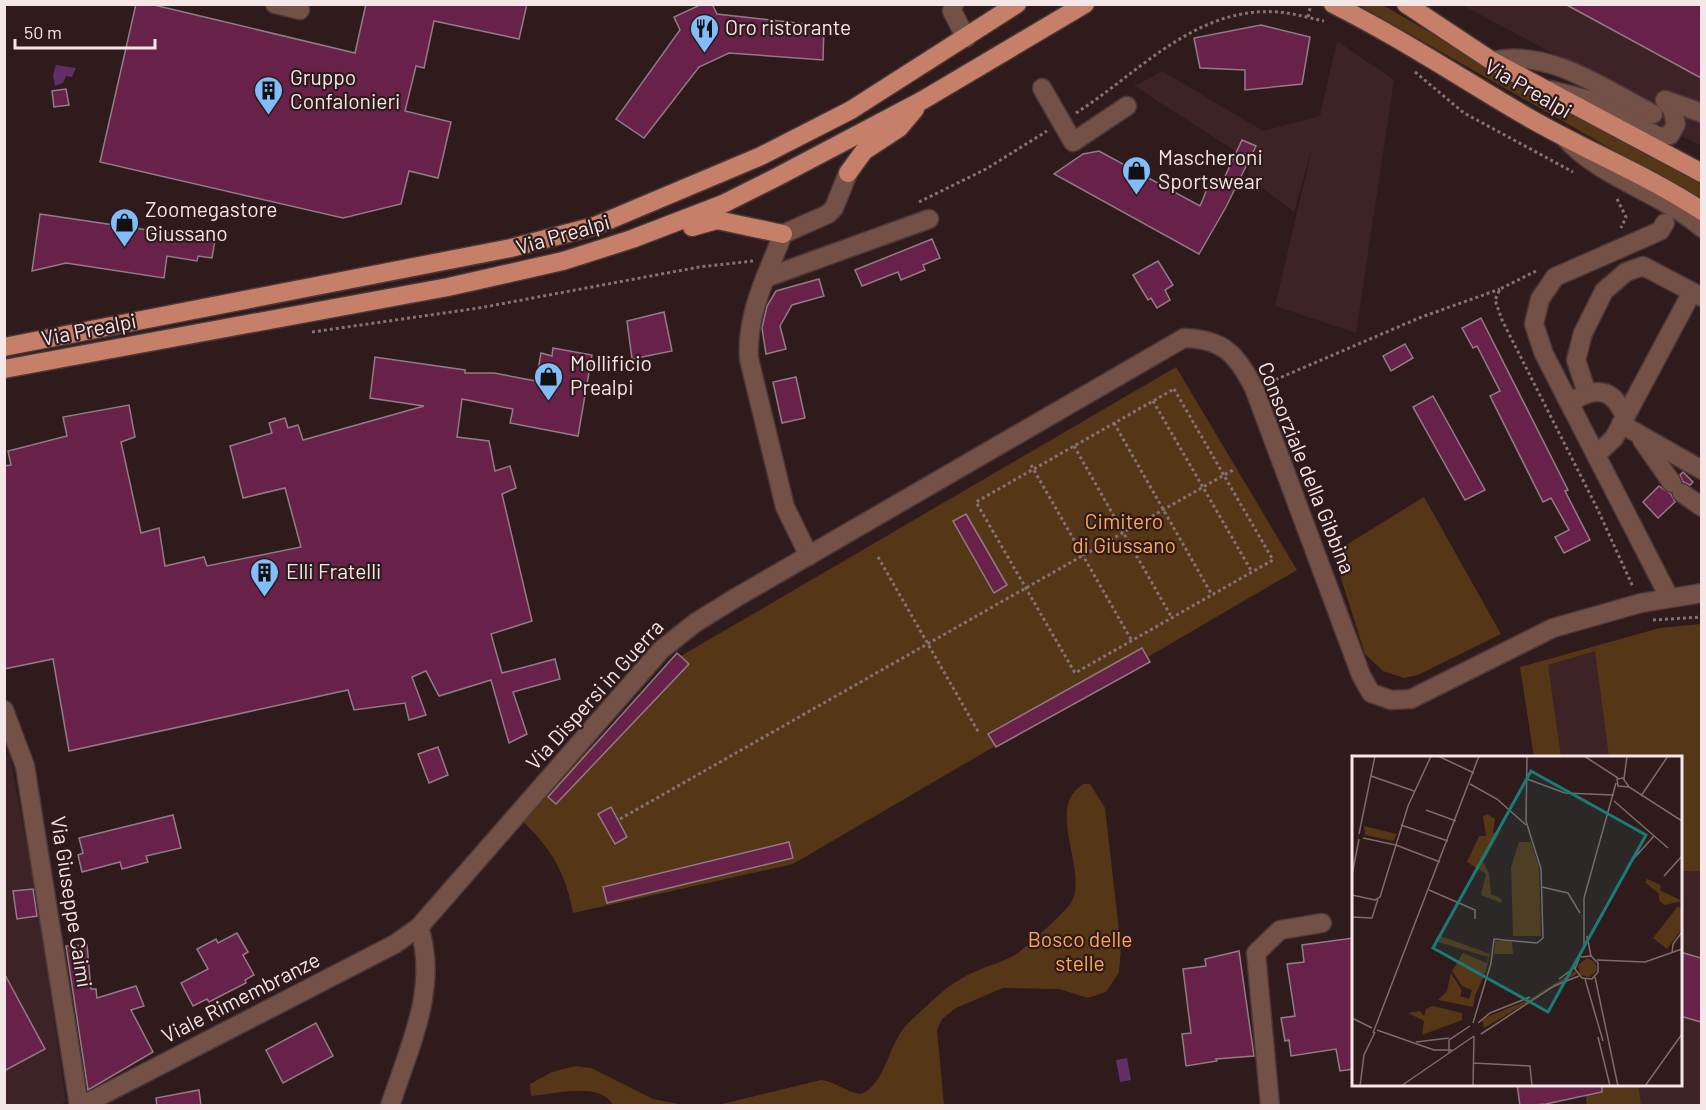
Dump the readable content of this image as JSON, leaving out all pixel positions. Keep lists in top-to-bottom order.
{
  "streets": {
    "main road": ["Via Prealpi"],
    "street": [
      "Consorziale della Gibbina",
      "Via Dispersi in Guerra",
      "Via Giuseppe Caimi",
      "Viale Rimembranze"
    ]
  },
  "crossings": [
    ["Consorziale della Gibbina", "Via Dispersi in Guerra"],
    ["Via Dispersi in Guerra", "Viale Rimembranze"],
    ["Via Giuseppe Caimi", "Viale Rimembranze"]
  ],
  "parks": ["Cimitero di Giussano", "Bosco delle stelle"],
  "places": {
    "restaurant": ["Oro ristorante"],
    "building": ["Gruppo Confalonieri", "Elli Fratelli"],
    "shop": ["Mascheroni Sportswear", "Zoomegastore Giussano", "Mollificio Prealpi"]
  },
  "scale_bar": "50 m"
}
